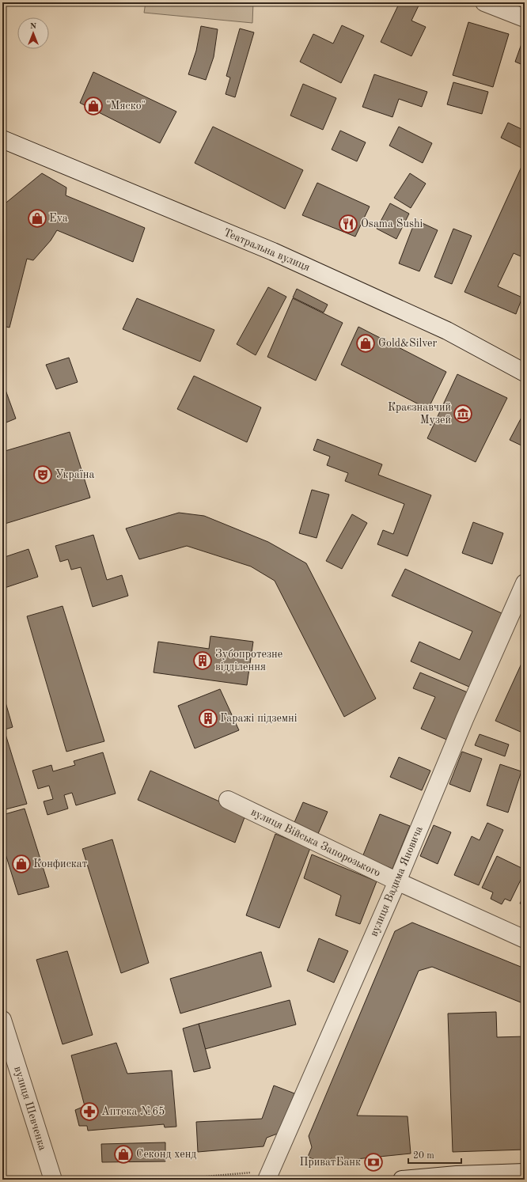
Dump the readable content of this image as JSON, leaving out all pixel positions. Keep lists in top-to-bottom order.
{
  "streets": {
    "street": [
      "Театральна вулиця",
      "вулиця Війська Запорозького",
      "вулиця Вадима Яновича",
      "вулиця Шевченка"
    ]
  },
  "crossings": [
    ["вулиця Війська Запорозького", "вулиця Вадима Яновича"]
  ],
  "places": {
    "shop": [
      "\"Мяско\"",
      "Eva",
      "Gold&Silver",
      "Конфискат",
      "Секонд хенд"
    ],
    "restaurant": ["Osama Sushi"],
    "museum": ["Краєзнавчий Музей"],
    "theatre": ["Україна"],
    "building": ["Зубопротезне відділення", "Гаражі підземні"],
    "pharmacy": ["Аптека №65"],
    "bank": ["ПриватБанк"]
  },
  "scale_bar": "20 m",
  "north": "top"
}
